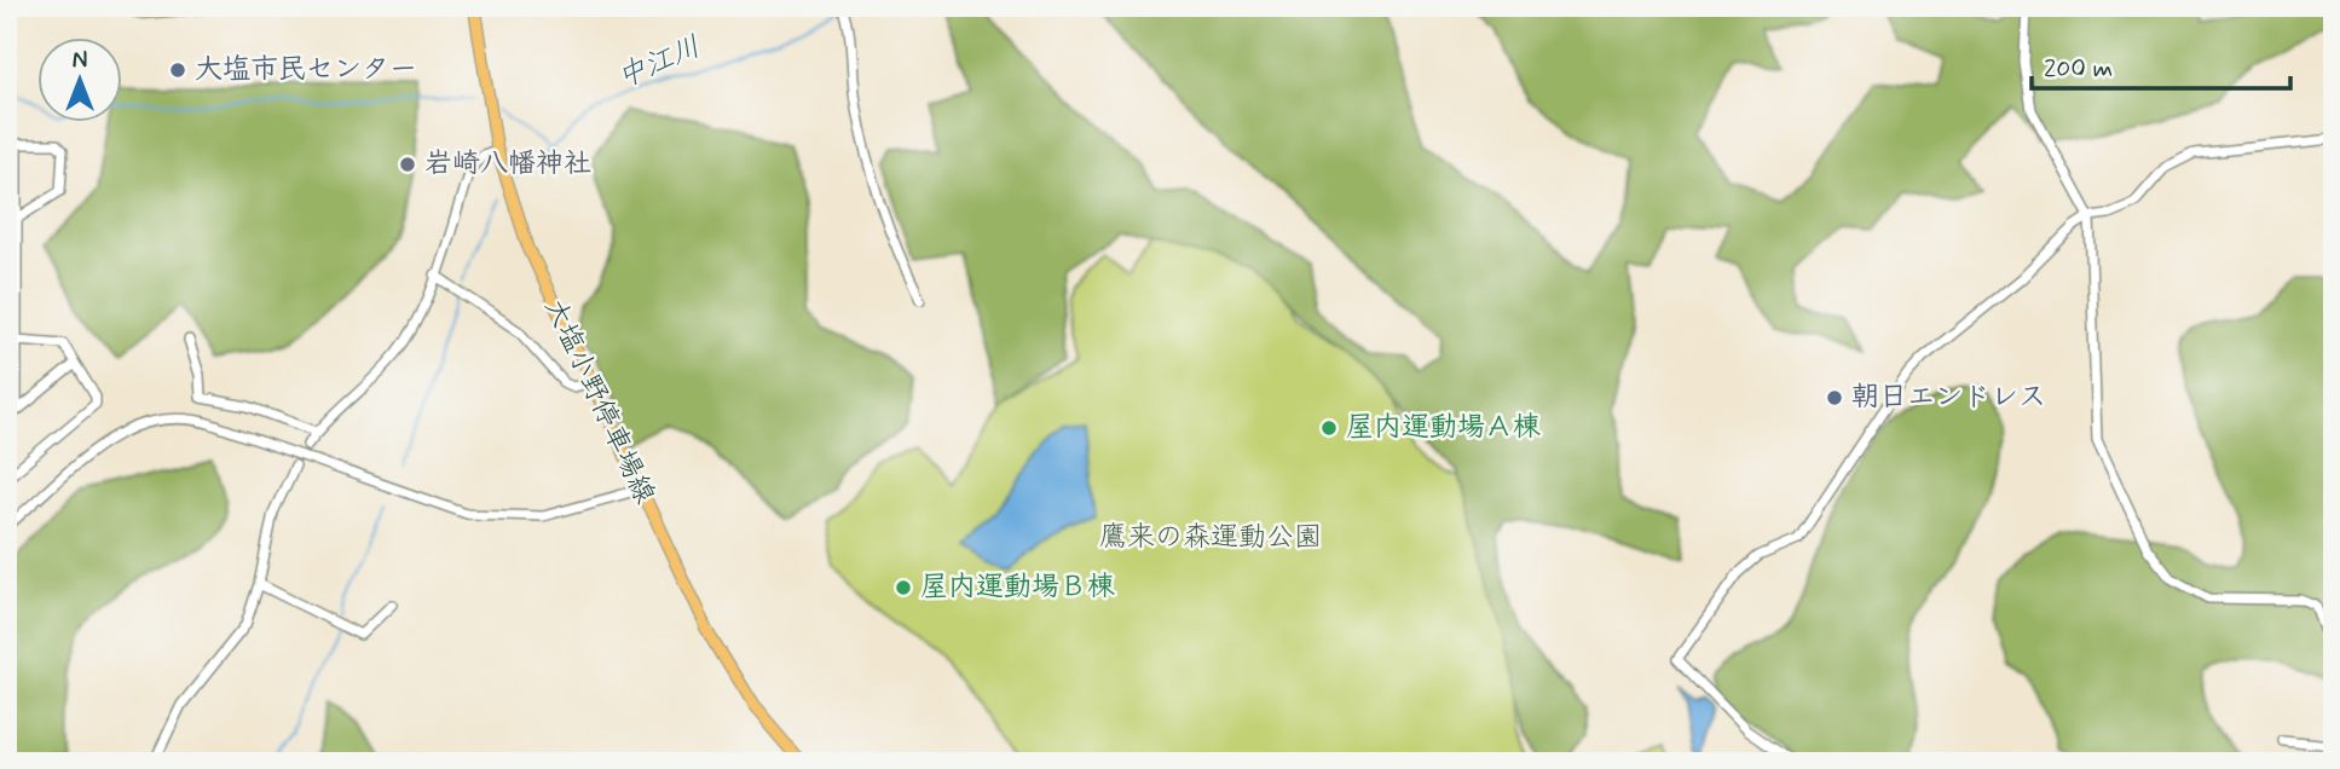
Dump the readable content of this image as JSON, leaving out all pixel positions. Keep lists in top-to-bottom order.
{
  "streets": {
    "main road": ["大塩小野停車場線"]
  },
  "water": ["中江川"],
  "parks": ["鷹来の森運動公園"],
  "places": [
    "大塩市民センター",
    "岩崎八幡神社",
    "朝日エンドレス",
    "屋内運動場Ａ棟",
    "屋内運動場Ｂ棟"
  ],
  "scale_bar": "200 m",
  "north": "top"
}
